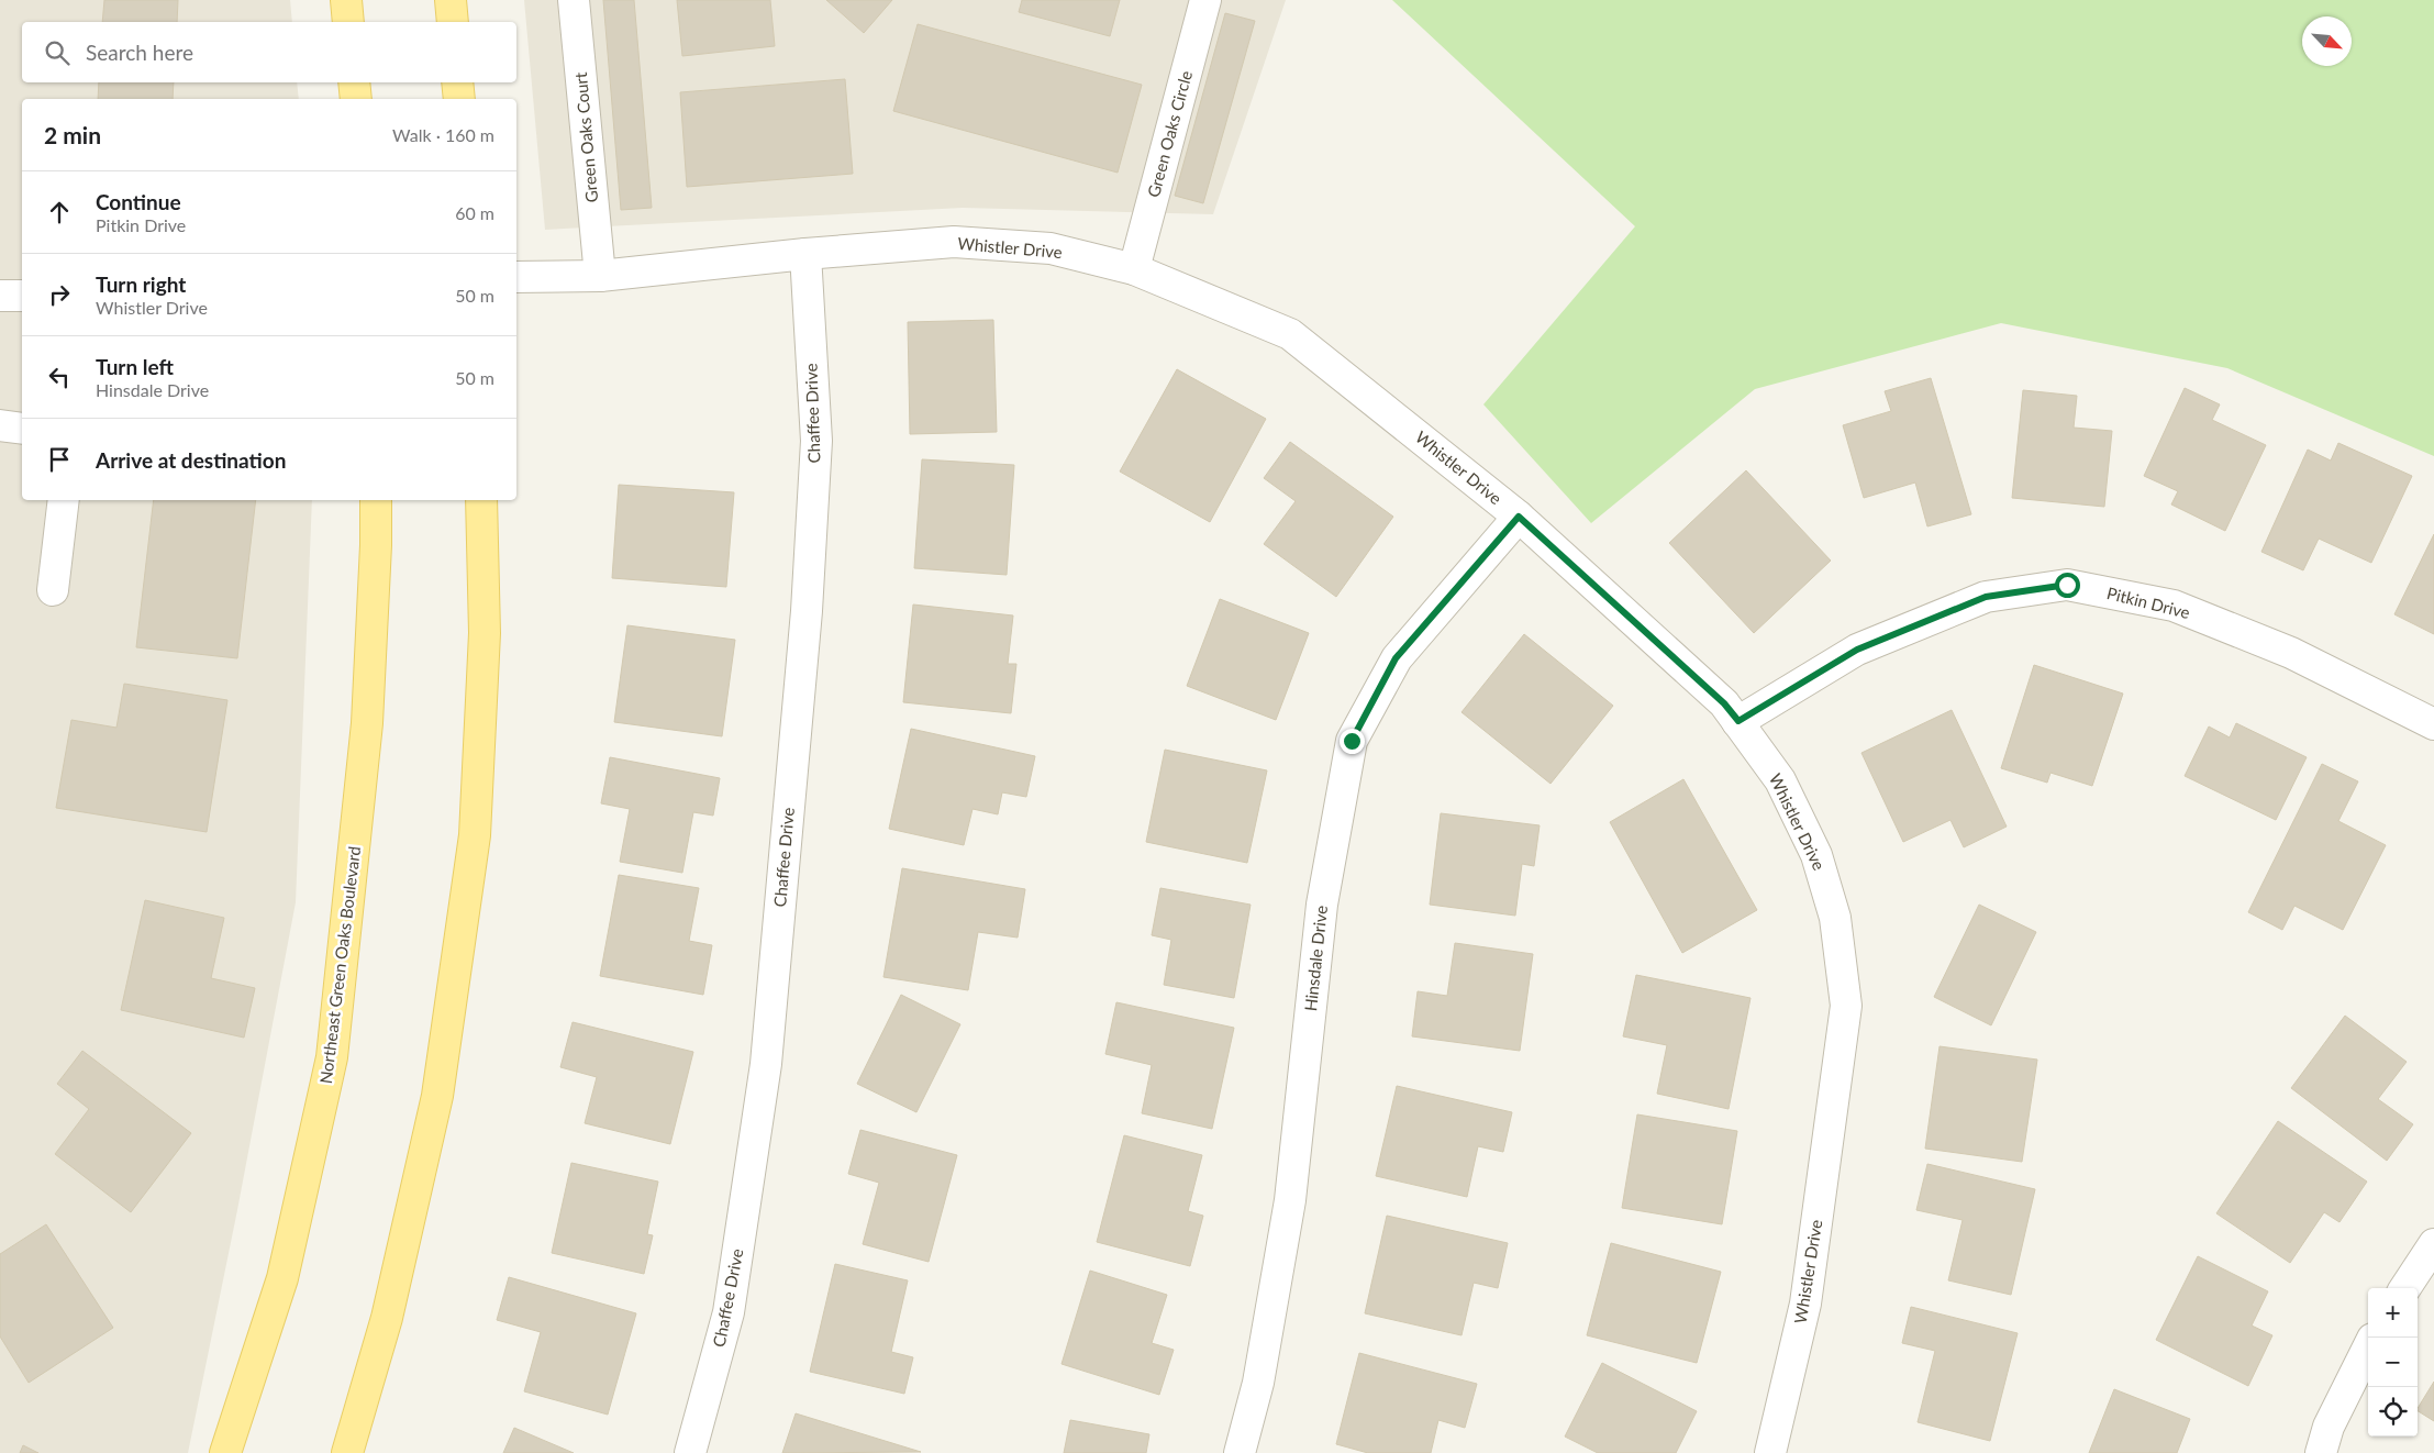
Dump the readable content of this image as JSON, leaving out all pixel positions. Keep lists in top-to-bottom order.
{
  "streets": {
    "main road": ["Northeast Green Oaks Boulevard"],
    "street": [
      "Green Oaks Circle",
      "Green Oaks Court",
      "Whistler Drive",
      "Chaffee Drive",
      "Pitkin Drive",
      "Hinsdale Drive"
    ]
  },
  "crossings": [
    ["Green Oaks Circle", "Whistler Drive"],
    ["Green Oaks Court", "Whistler Drive"],
    ["Whistler Drive", "Chaffee Drive"],
    ["Whistler Drive", "Pitkin Drive"],
    ["Whistler Drive", "Hinsdale Drive"]
  ],
  "north": "bottom right",
  "page": {
    "search": "Search here",
    "heading": ["2 min", "Walk · 160 m"],
    "list": [
      ["Continue", "Pitkin Drive", "60 m"],
      ["Turn right", "Whistler Drive", "50 m"],
      ["Turn left", "Hinsdale Drive", "50 m"],
      "Arrive at destination"
    ],
    "map_buttons": ["+", "−"]
  }
}
